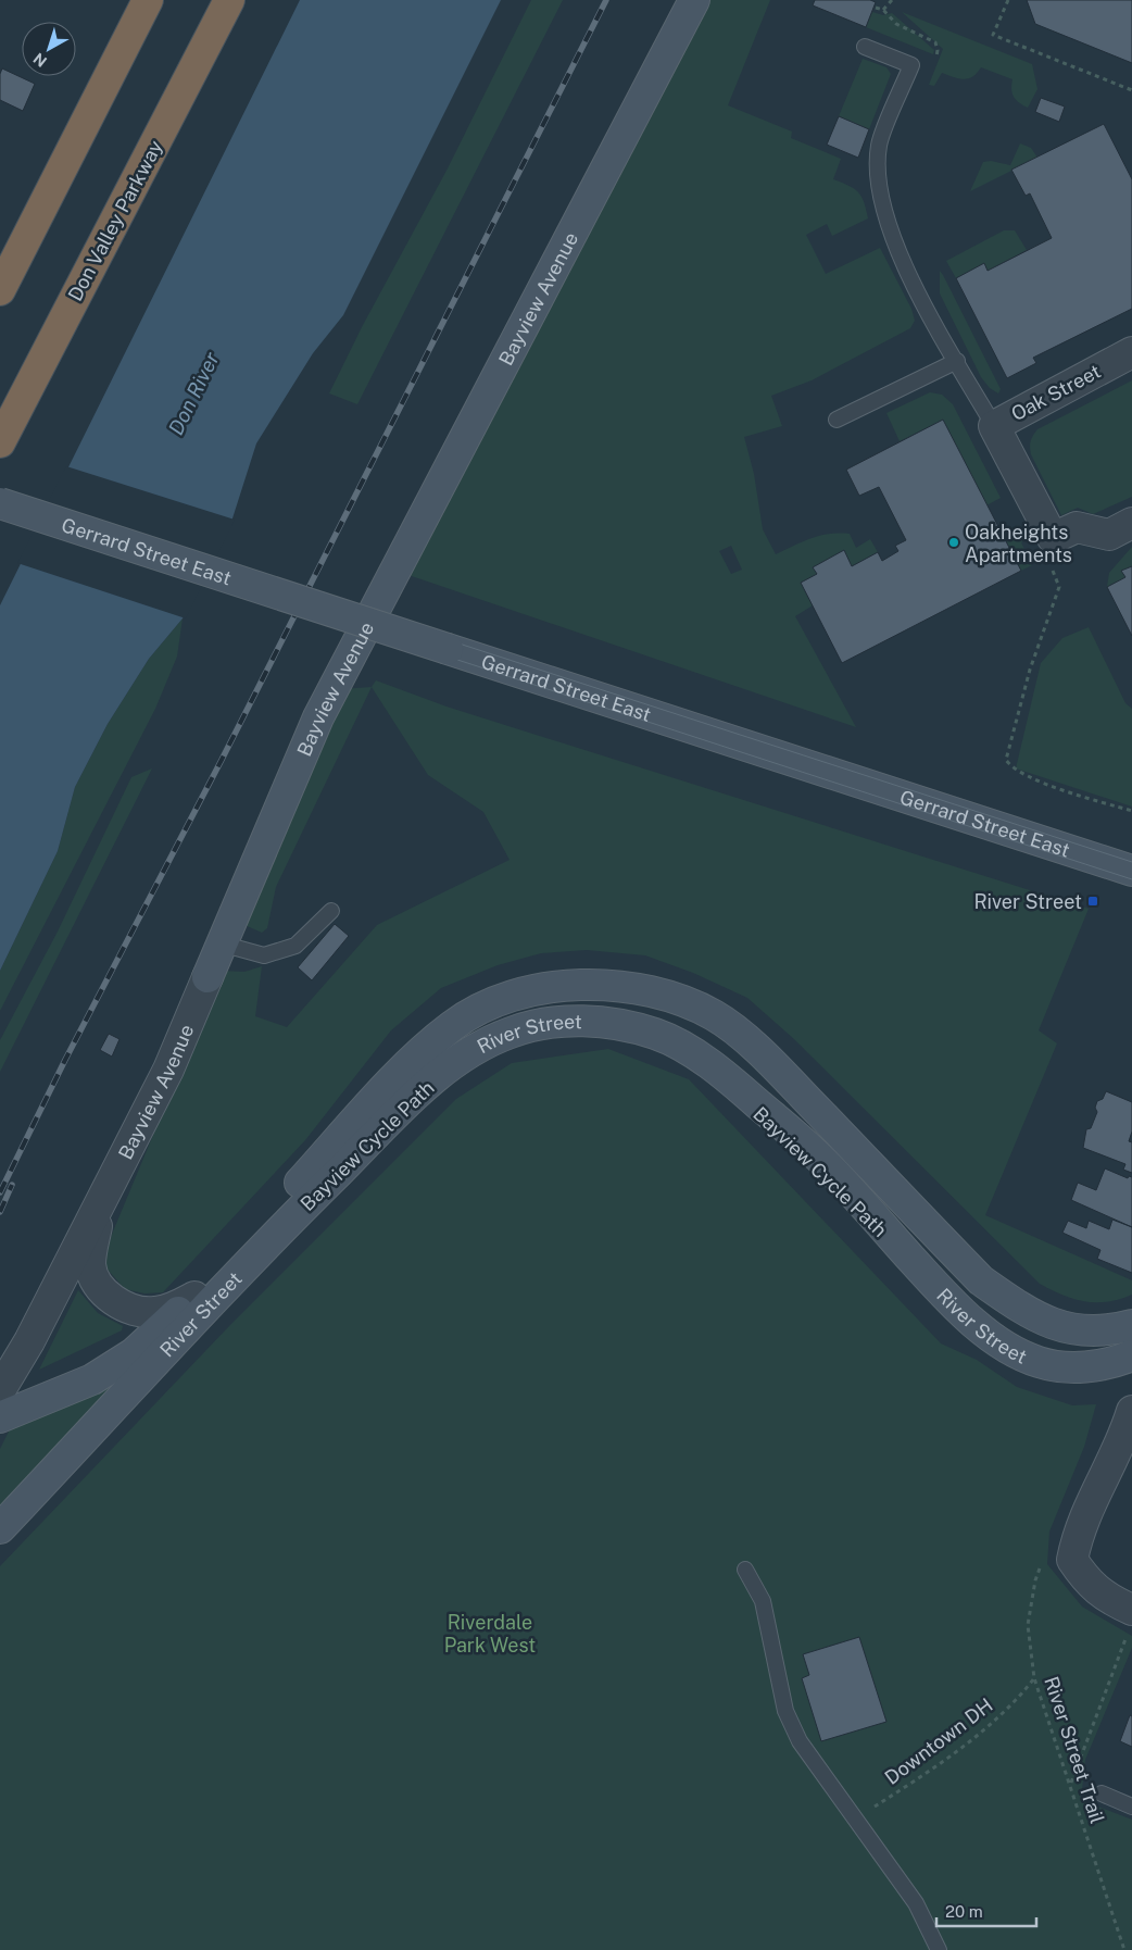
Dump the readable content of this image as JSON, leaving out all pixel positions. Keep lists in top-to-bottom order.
{
  "streets": {
    "highway": ["Don Valley Parkway"],
    "main road": ["Bayview Avenue", "Gerrard Street East", "River Street"],
    "street": ["Oak Street"],
    "path": ["Downtown DH", "River Street Trail"]
  },
  "crossings": [
    ["Bayview Avenue", "River Street"],
    ["Downtown DH", "River Street Trail"]
  ],
  "water": ["Don River"],
  "parks": ["Riverdale Park West"],
  "places": {
    "other": ["Oakheights Apartments"],
    "transit": ["River Street"]
  },
  "scale_bar": "20 m",
  "north": "bottom left"
}
